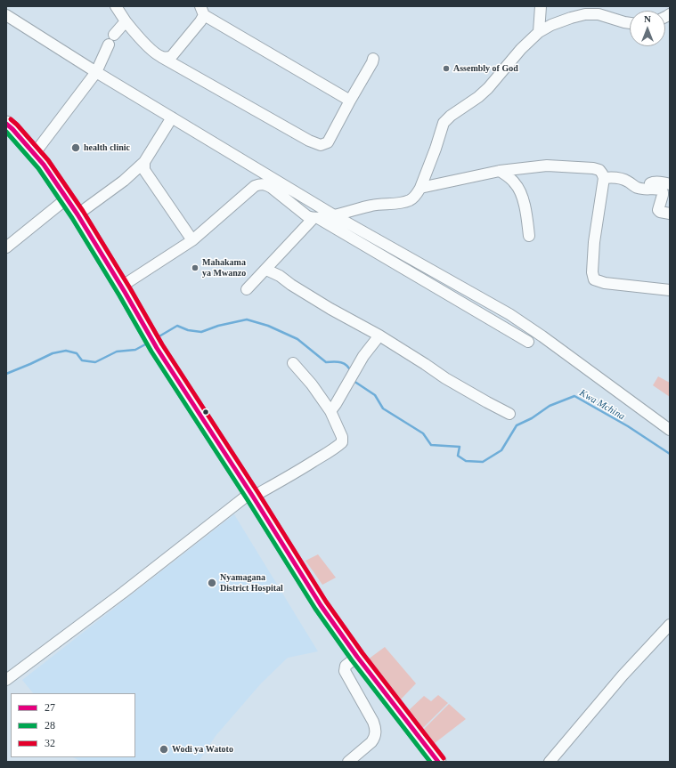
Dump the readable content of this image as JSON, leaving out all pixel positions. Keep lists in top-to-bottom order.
{
  "water": ["Kwa Mchina"],
  "places": [
    "Assembly of God",
    "health clinic",
    "Mahakama ya Mwanzo",
    "Nyamagana District Hospital",
    "Wodi ya Watoto"
  ],
  "lines": ["transit line 32", "transit line 27", "transit line 28"],
  "legend": ["27", "28", "32"],
  "north": "top"
}
